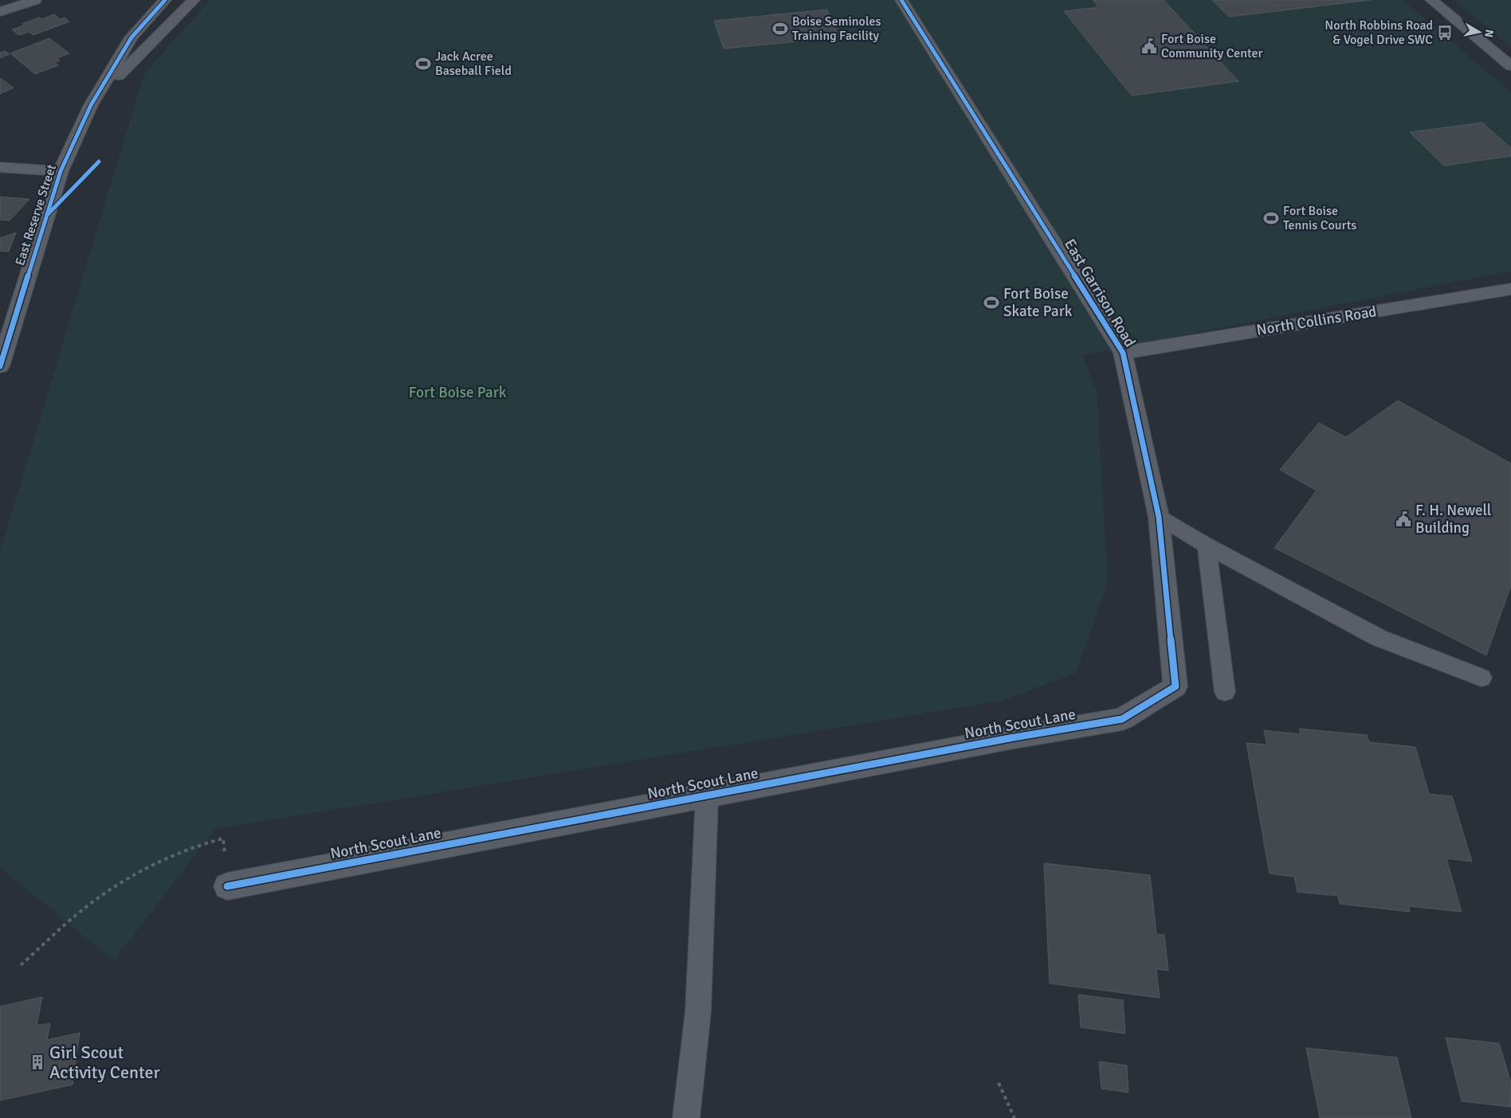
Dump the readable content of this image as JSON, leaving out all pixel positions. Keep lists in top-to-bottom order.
{
  "streets": {
    "street": [
      "East Reserve Street",
      "East Garrison Road",
      "North Collins Road",
      "North Scout Lane"
    ]
  },
  "crossings": [
    ["East Garrison Road", "North Collins Road"],
    ["East Garrison Road", "North Scout Lane"]
  ],
  "parks": ["Fort Boise Park"],
  "places": {
    "sports": [
      "Boise Seminoles Training Facility",
      "Jack Acree Baseball Field",
      "Fort Boise Tennis Courts",
      "Fort Boise Skate Park"
    ],
    "bus stop": ["North Robbins Road & Vogel Drive SWC"],
    "public building": ["Fort Boise Community Center", "F. H. Newell Building"],
    "building": ["Girl Scout Activity Center"]
  },
  "north": "right"
}
